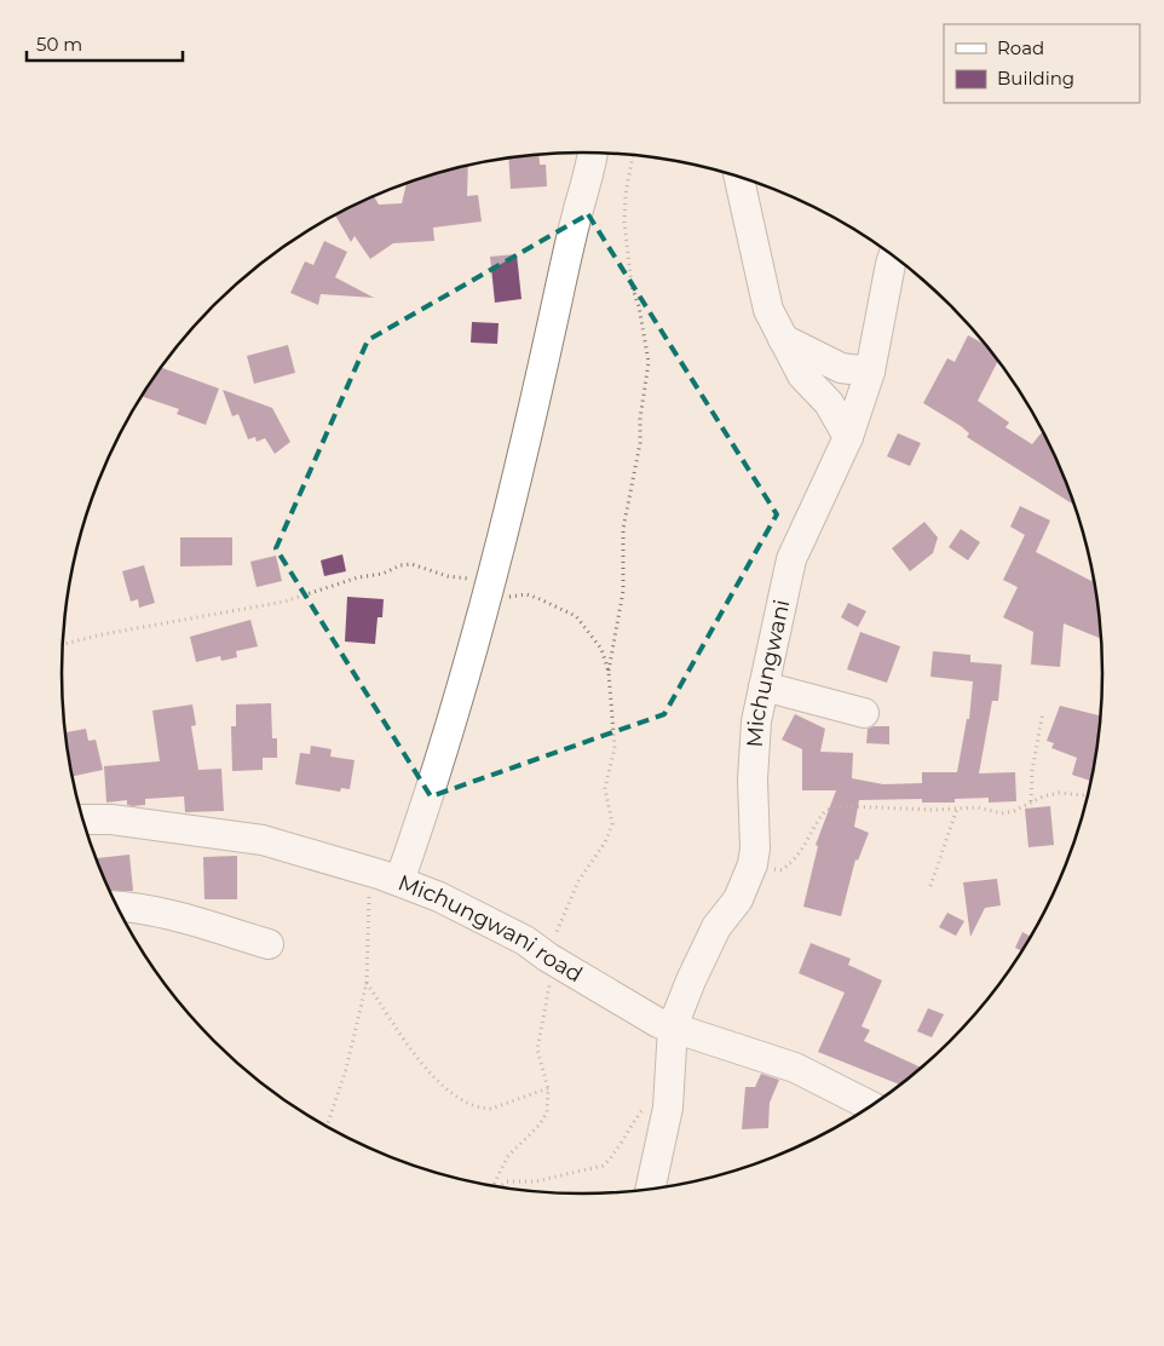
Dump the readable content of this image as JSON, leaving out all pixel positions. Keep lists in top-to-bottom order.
{
  "streets": {
    "street": ["Michungwani", "Michungwani road"]
  },
  "crossings": [
    ["Michungwani", "Michungwani road"]
  ],
  "legend": ["Road", "Building"],
  "scale_bar": "50 m"
}
